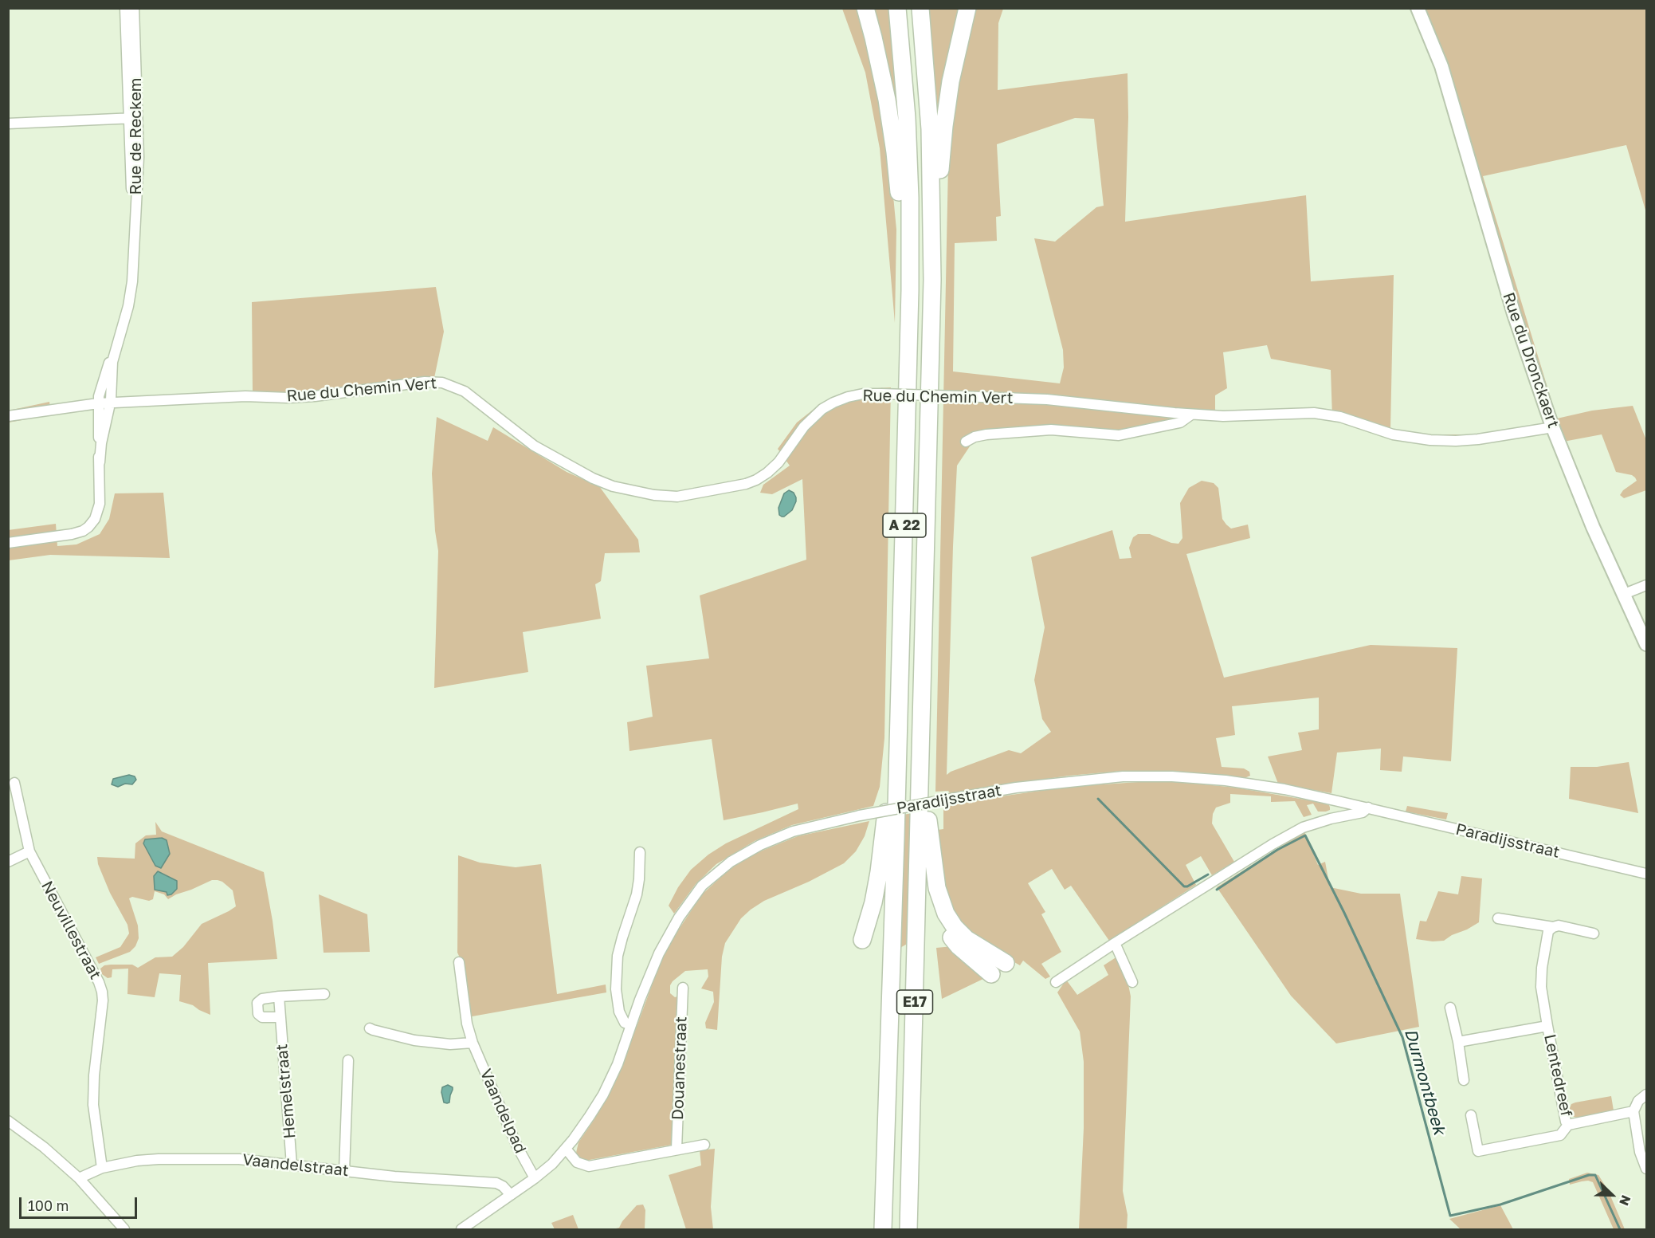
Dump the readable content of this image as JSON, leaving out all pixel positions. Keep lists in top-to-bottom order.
{
  "streets": {
    "highway": ["A 22", "E17"],
    "main road": ["Rue du Dronckaert"],
    "street": [
      "Rue de Reckem",
      "Rue du Chemin Vert",
      "Paradijsstraat",
      "Neuvillestraat",
      "Douanestraat",
      "Lentedreef",
      "Hemelstraat",
      "Vaandelpad",
      "Vaandelstraat"
    ]
  },
  "crossings": [
    ["Rue de Reckem", "Rue du Chemin Vert"],
    ["Rue du Dronckaert", "Rue du Chemin Vert"],
    ["A 22", "E17"],
    ["Paradijsstraat", "Vaandelpad"],
    ["Paradijsstraat", "Vaandelstraat"],
    ["Neuvillestraat", "Vaandelstraat"],
    ["Hemelstraat", "Vaandelstraat"]
  ],
  "water": ["Durmontbeek"],
  "scale_bar": "100 m",
  "north": "bottom right"
}
